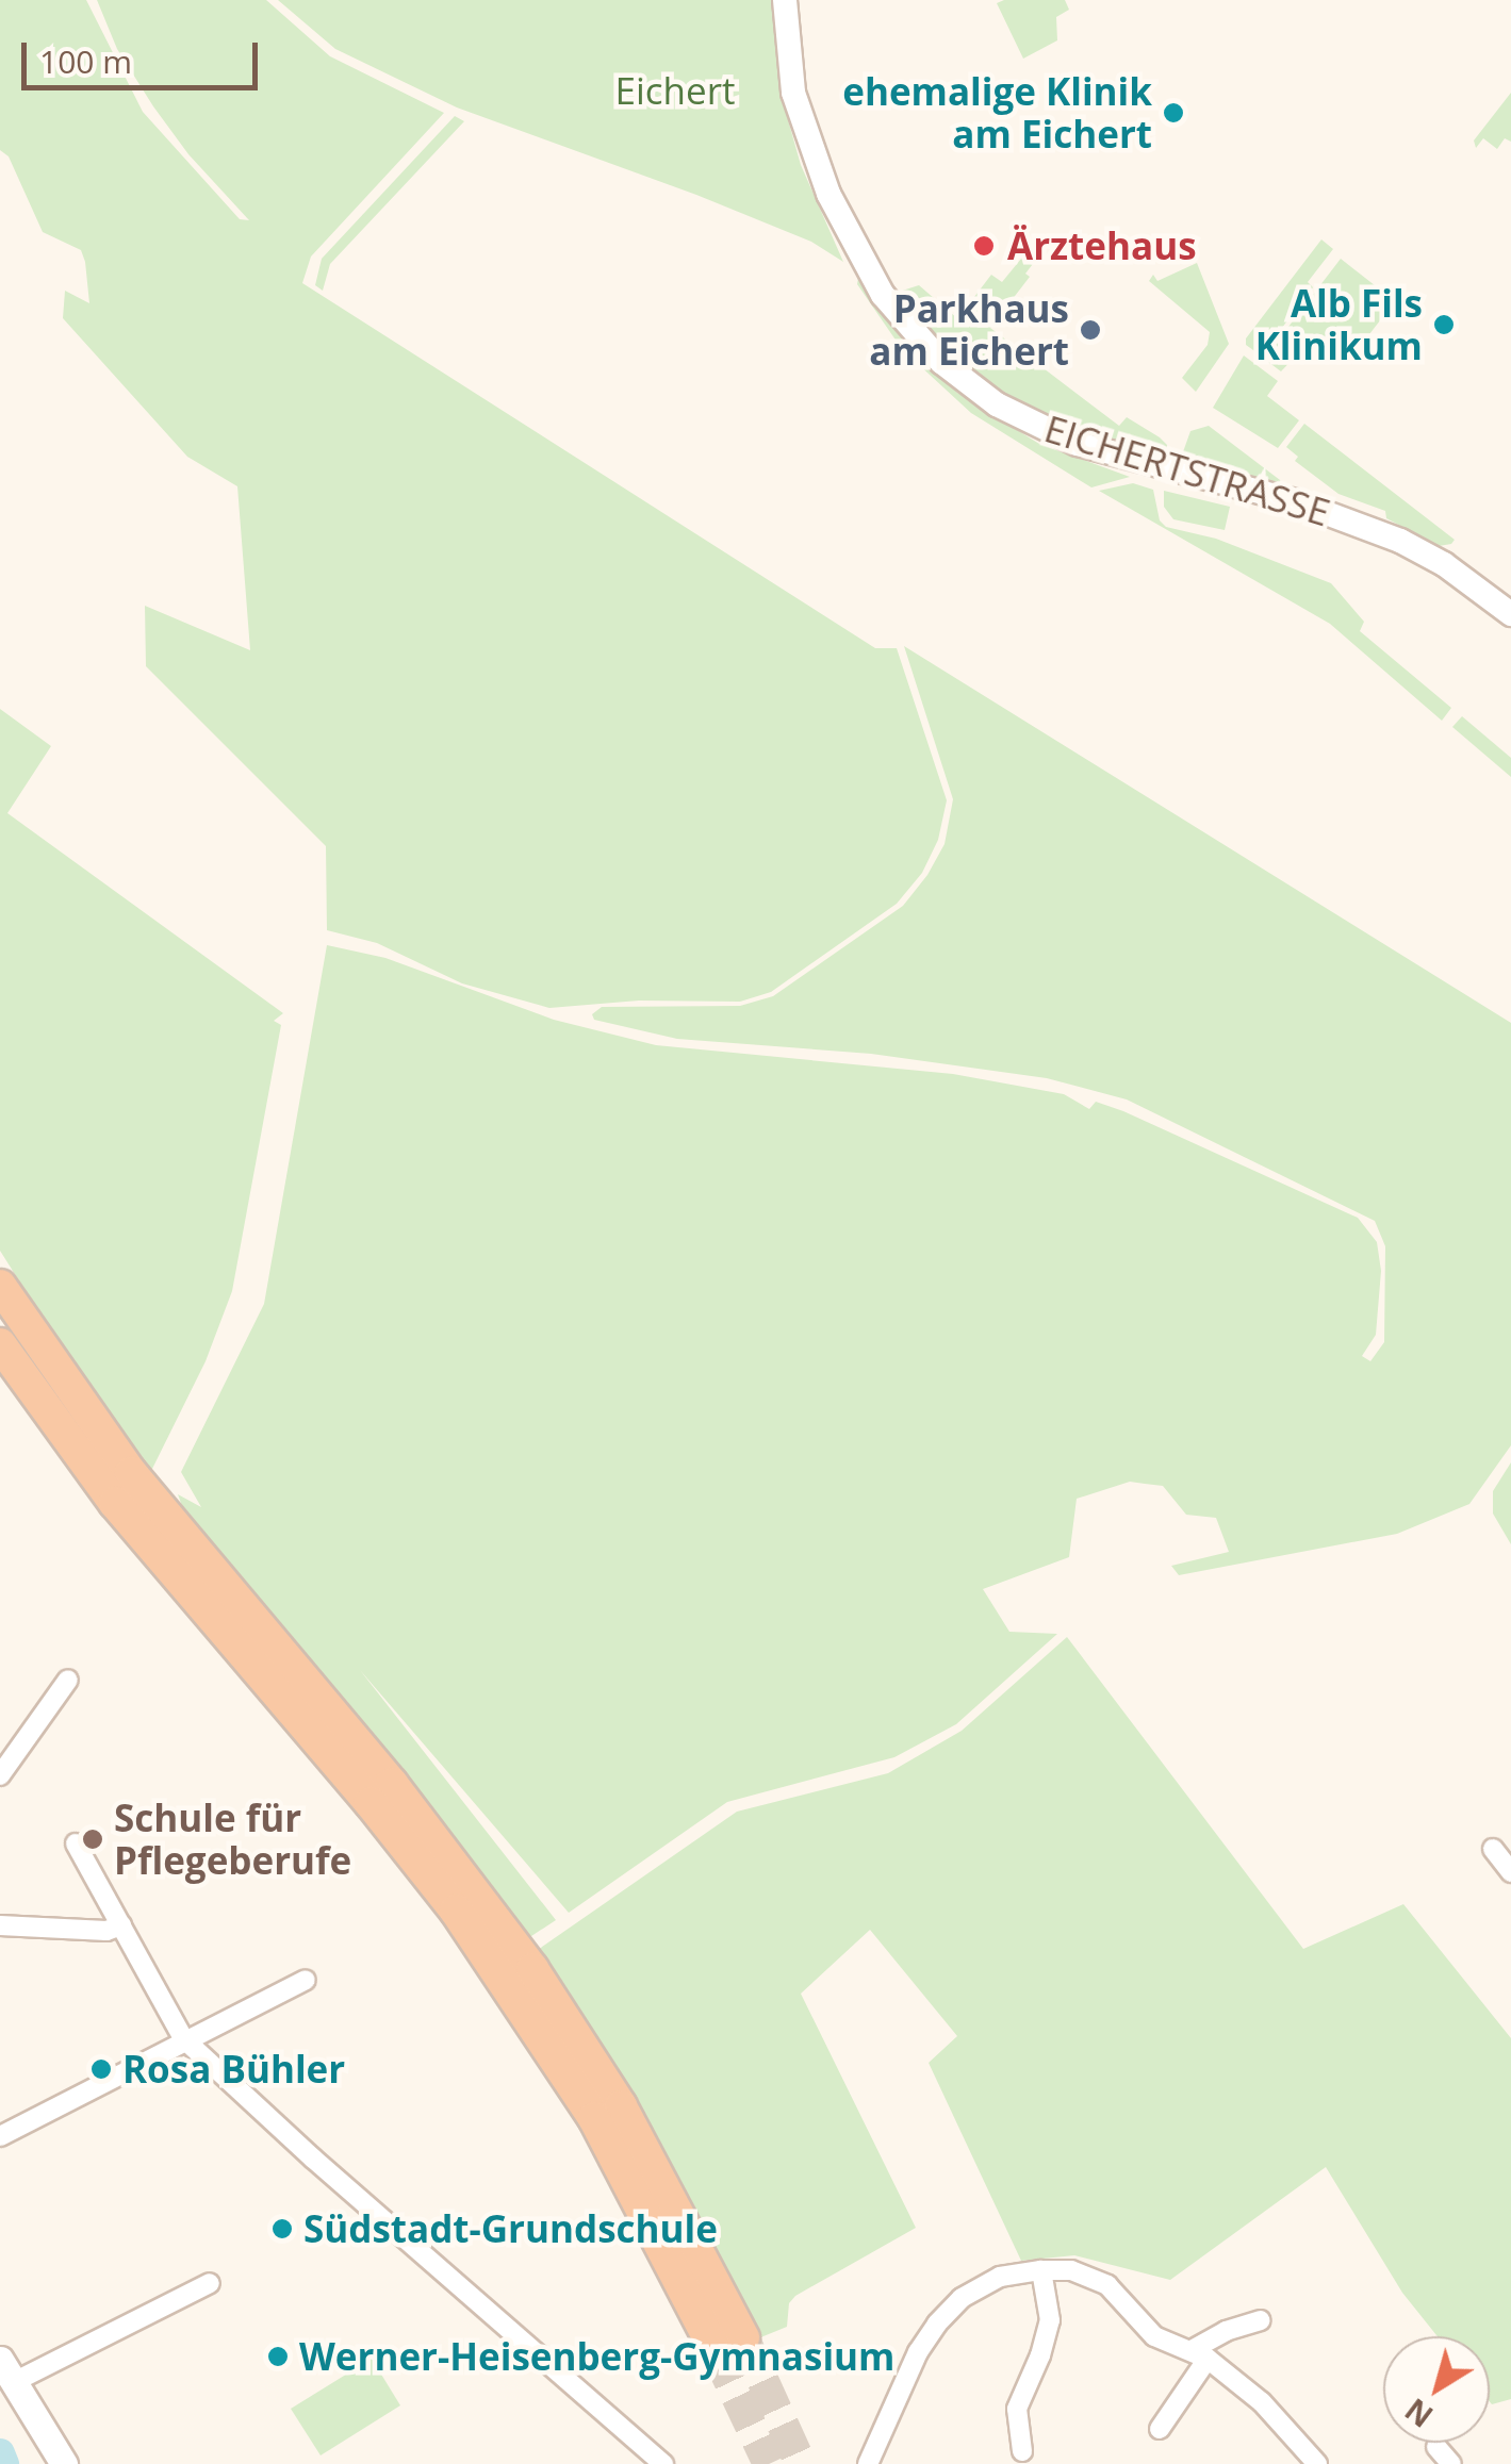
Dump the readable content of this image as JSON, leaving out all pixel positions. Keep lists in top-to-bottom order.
{
  "streets": {
    "street": ["EICHERTSTRASSE"]
  },
  "parks": ["Eichert"],
  "places": [
    "ehemalige Klinik am Eichert",
    "Ärztehaus",
    "Alb Fils Klinikum",
    "Parkhaus am Eichert",
    "Schule für Pflegeberufe",
    "Rosa Bühler",
    "Südstadt-Grundschule",
    "Werner-Heisenberg-Gymnasium"
  ],
  "scale_bar": "100 m",
  "north": "bottom left"
}
